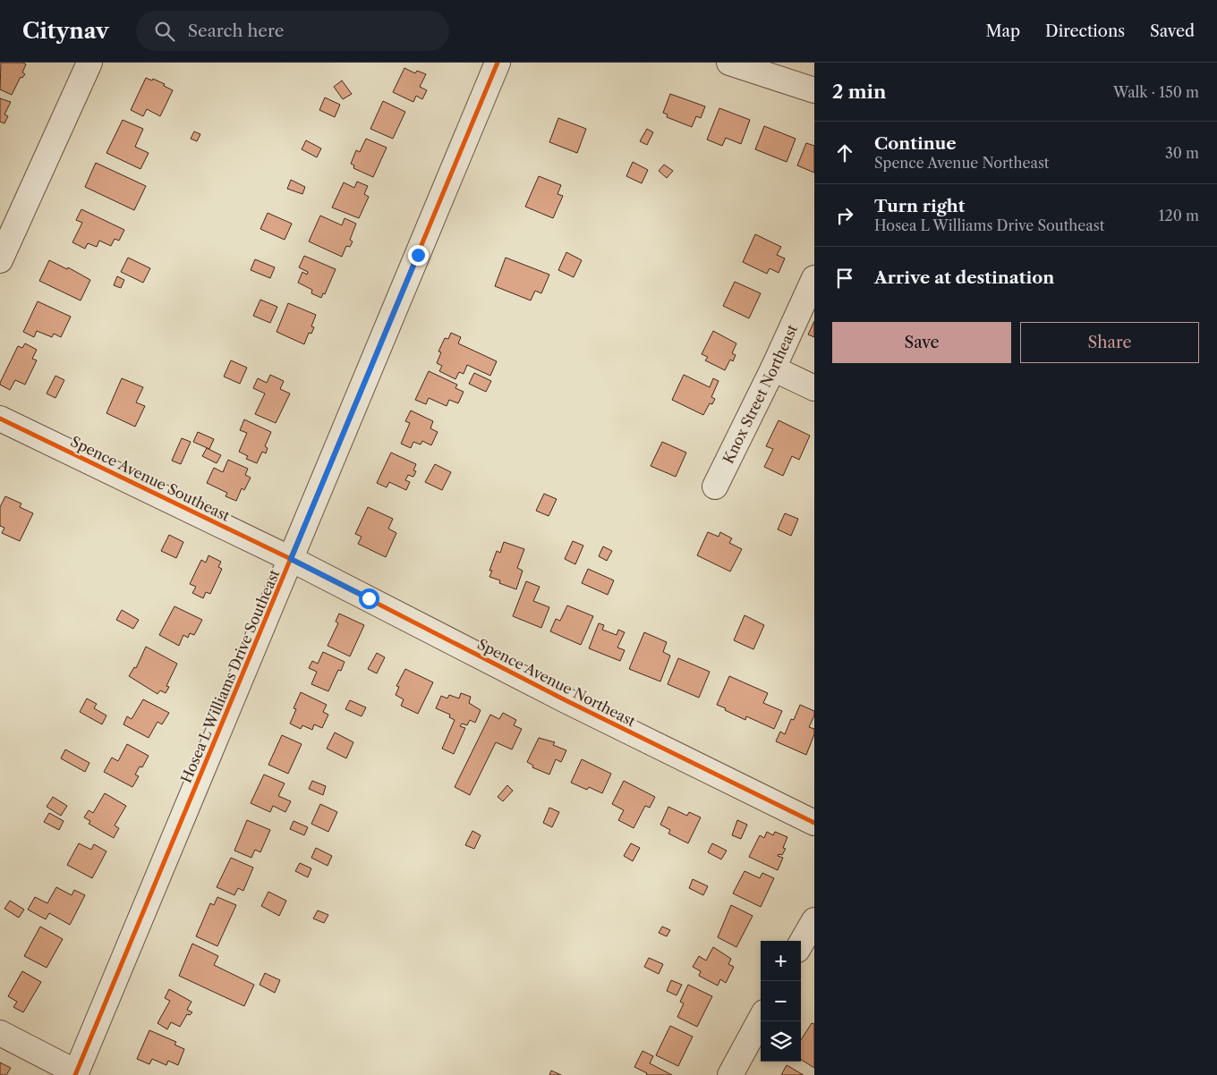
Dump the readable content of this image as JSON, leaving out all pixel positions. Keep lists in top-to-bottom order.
{
  "streets": {
    "street": [
      "Knox Street Northeast",
      "Spence Avenue Southeast",
      "Hosea L Williams Drive Southeast",
      "Spence Avenue Northeast"
    ]
  },
  "crossings": [
    ["Spence Avenue Southeast", "Hosea L Williams Drive Southeast"],
    ["Spence Avenue Southeast", "Spence Avenue Northeast"],
    ["Hosea L Williams Drive Southeast", "Spence Avenue Northeast"]
  ],
  "page": {
    "header": "Citynav",
    "search": "Search here",
    "nav": ["Map", "Directions", "Saved"],
    "heading": ["2 min", "Walk · 150 m"],
    "list": [
      ["Continue", "Spence Avenue Northeast", "30 m"],
      ["Turn right", "Hosea L Williams Drive Southeast", "120 m"],
      "Arrive at destination"
    ],
    "buttons": ["Save", "Share"],
    "map_buttons": ["+", "−"]
  }
}
